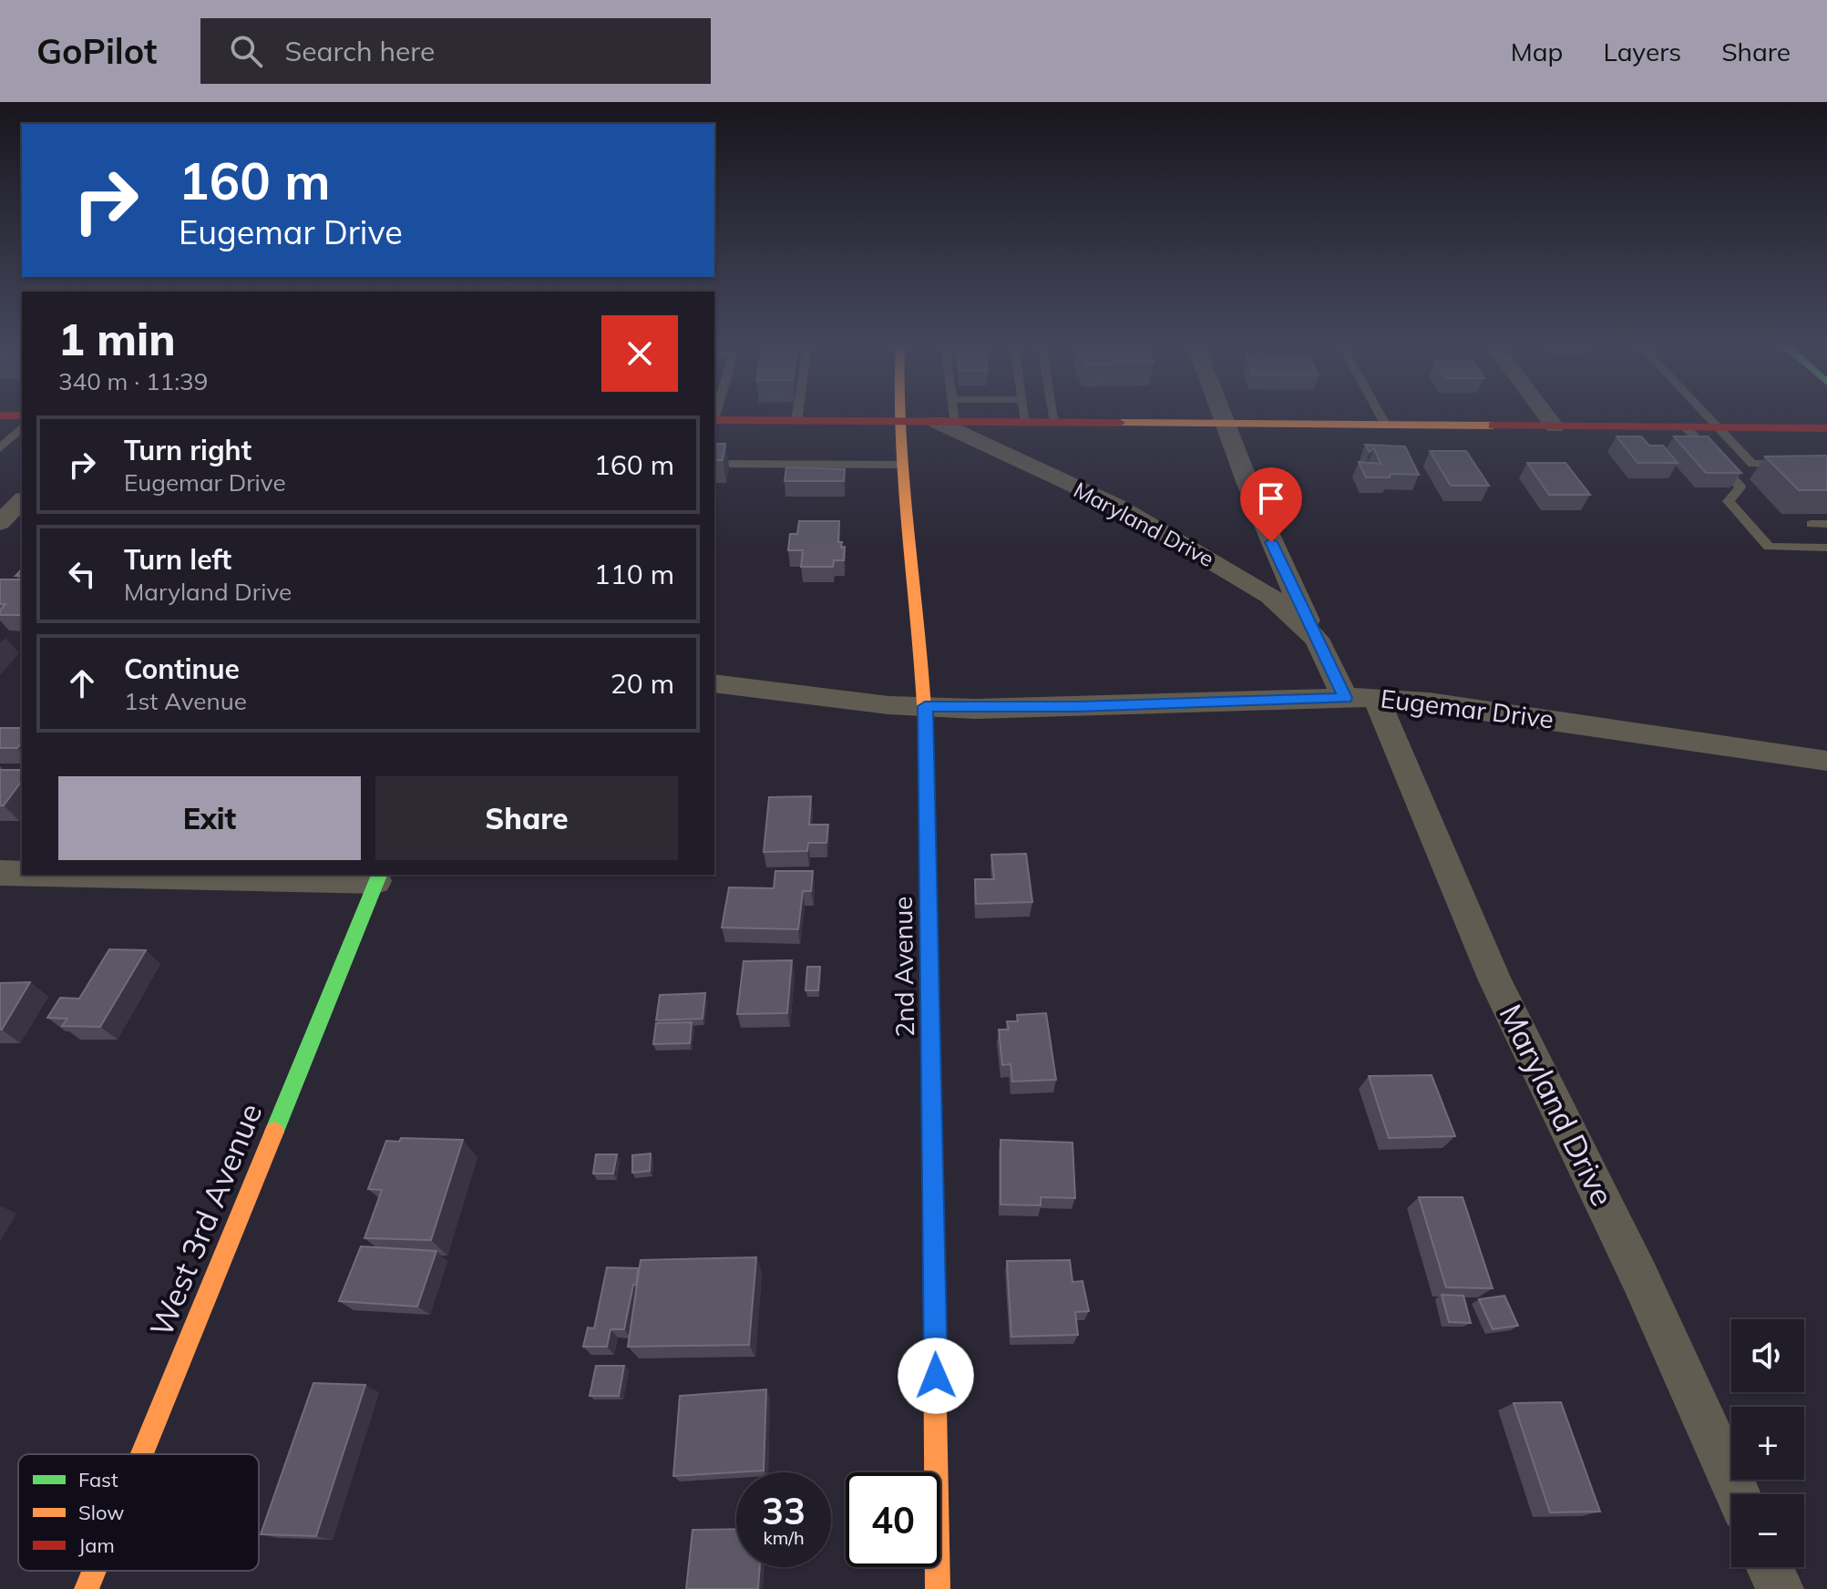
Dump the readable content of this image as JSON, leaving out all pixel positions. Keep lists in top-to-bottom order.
{
  "streets": {
    "street": [
      "Maryland Drive",
      "Eugemar Drive",
      "2nd Avenue",
      "West 3rd Avenue"
    ]
  },
  "crossings": [
    ["Maryland Drive", "Eugemar Drive"],
    ["Eugemar Drive", "2nd Avenue"]
  ],
  "legend": ["Fast", "Slow", "Jam"],
  "page": {
    "header": "GoPilot",
    "search": "Search here",
    "nav": ["Map", "Layers", "Share"],
    "turn": ["160 m", "Eugemar Drive"],
    "heading": ["1 min", "340 m · 11:39"],
    "list": [
      {
        "name": "Turn right",
        "note": "Eugemar Drive",
        "value": "160 m"
      },
      {
        "name": "Turn left",
        "note": "Maryland Drive",
        "value": "110 m"
      },
      {
        "name": "Continue",
        "note": "1st Avenue",
        "value": "20 m"
      }
    ],
    "buttons": ["Exit", "Share"],
    "map_buttons": ["+", "−"],
    "speed": "33 km/h",
    "limit": "40"
  }
}
